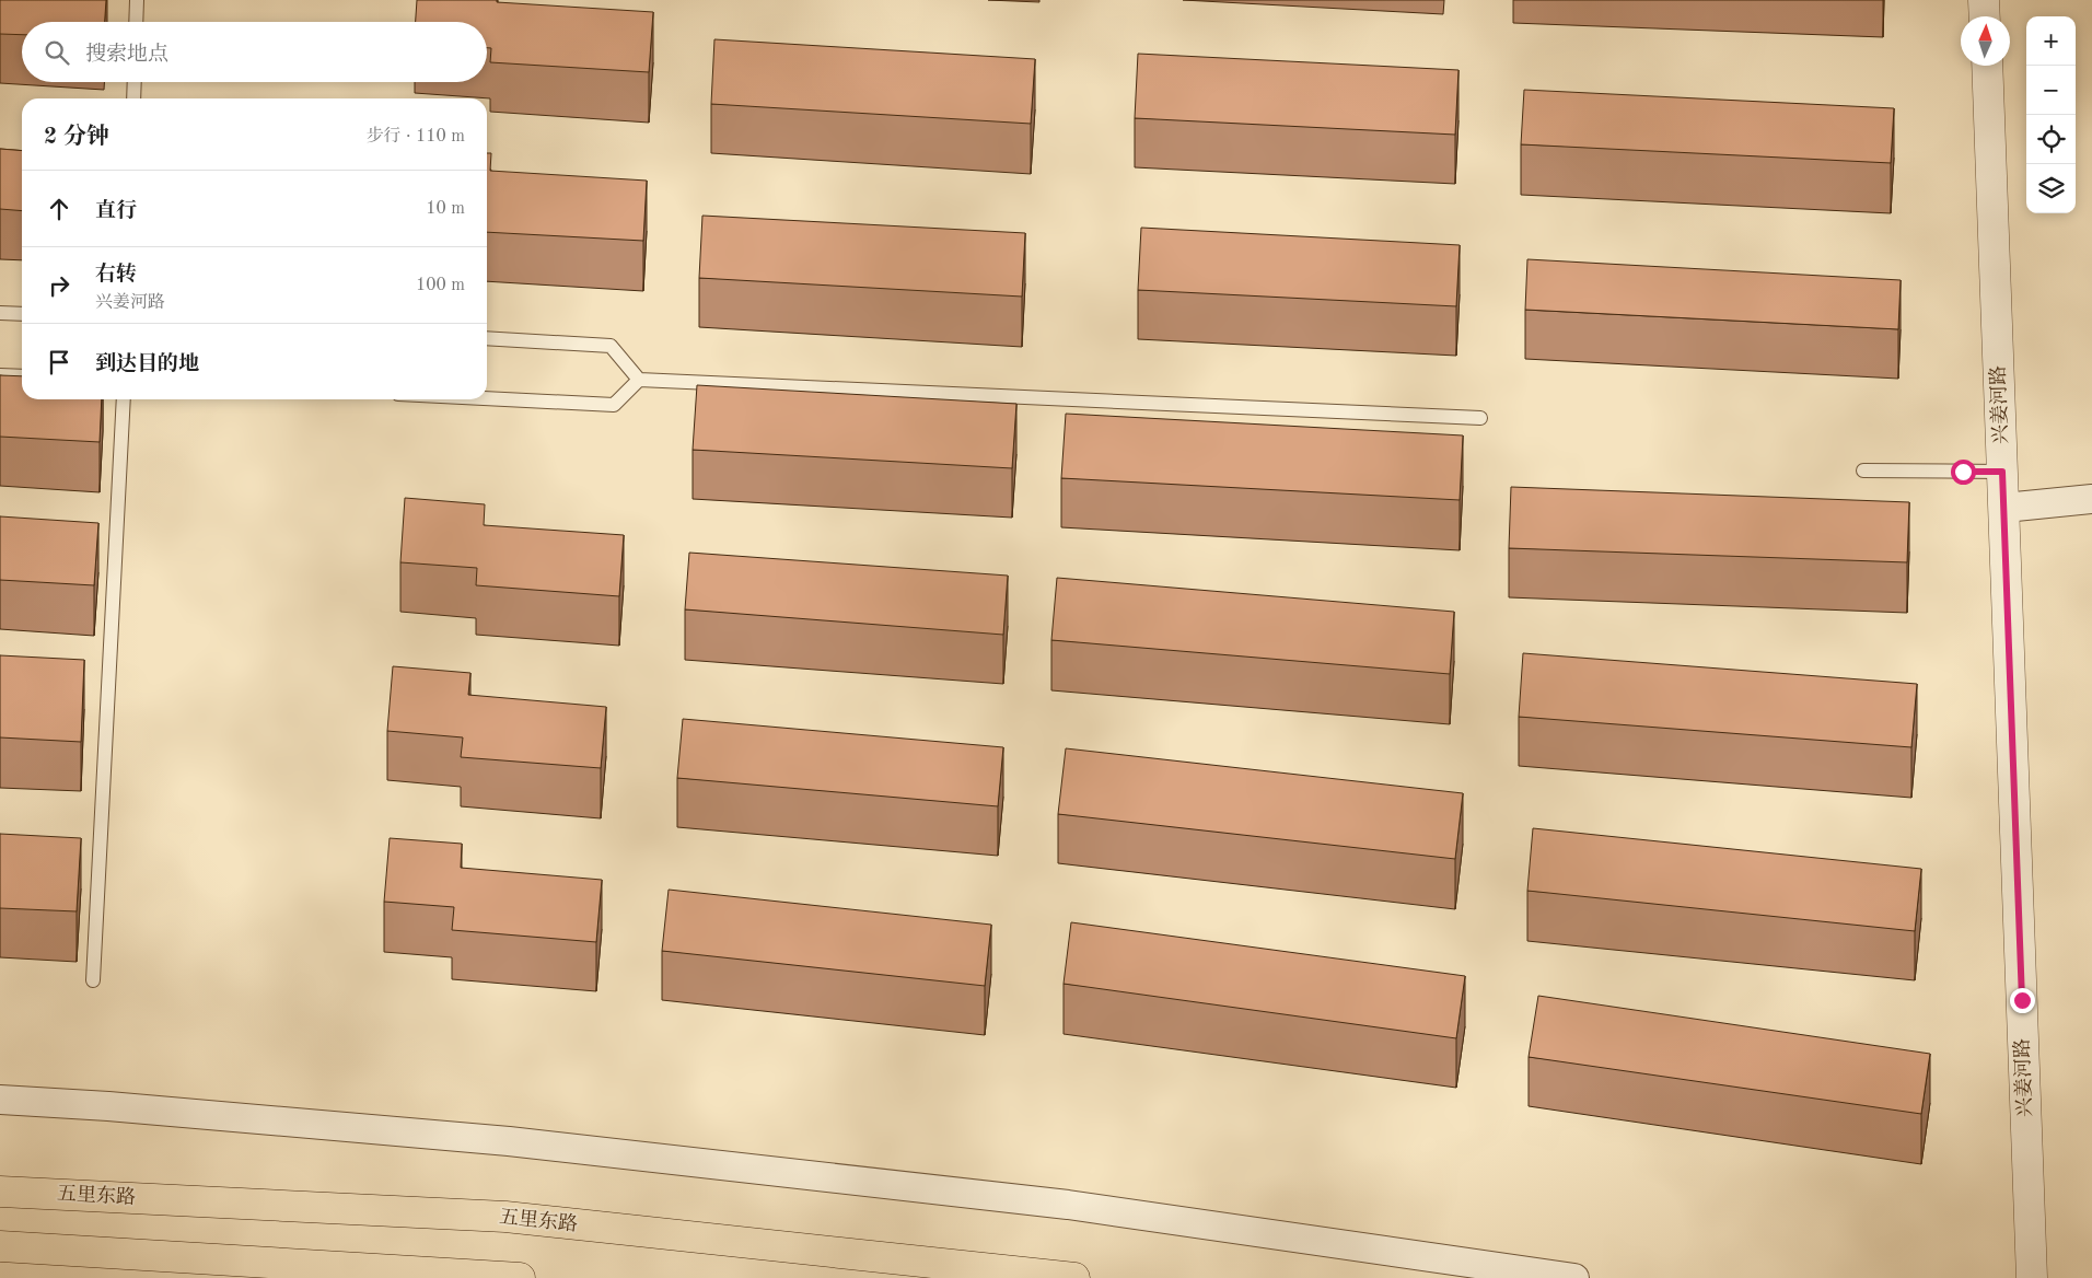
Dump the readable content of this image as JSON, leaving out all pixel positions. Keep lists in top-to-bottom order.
{
  "streets": {
    "main road": ["五里东路"],
    "street": ["兴姜河路"]
  },
  "north": "top",
  "page": {
    "map_buttons": ["+", "−"],
    "search": "搜索地点",
    "heading": ["2 分钟", "步行 · 110 m"],
    "list": [
      ["直行", "10 m"],
      ["右转", "兴姜河路", "100 m"],
      "到达目的地"
    ]
  }
}
